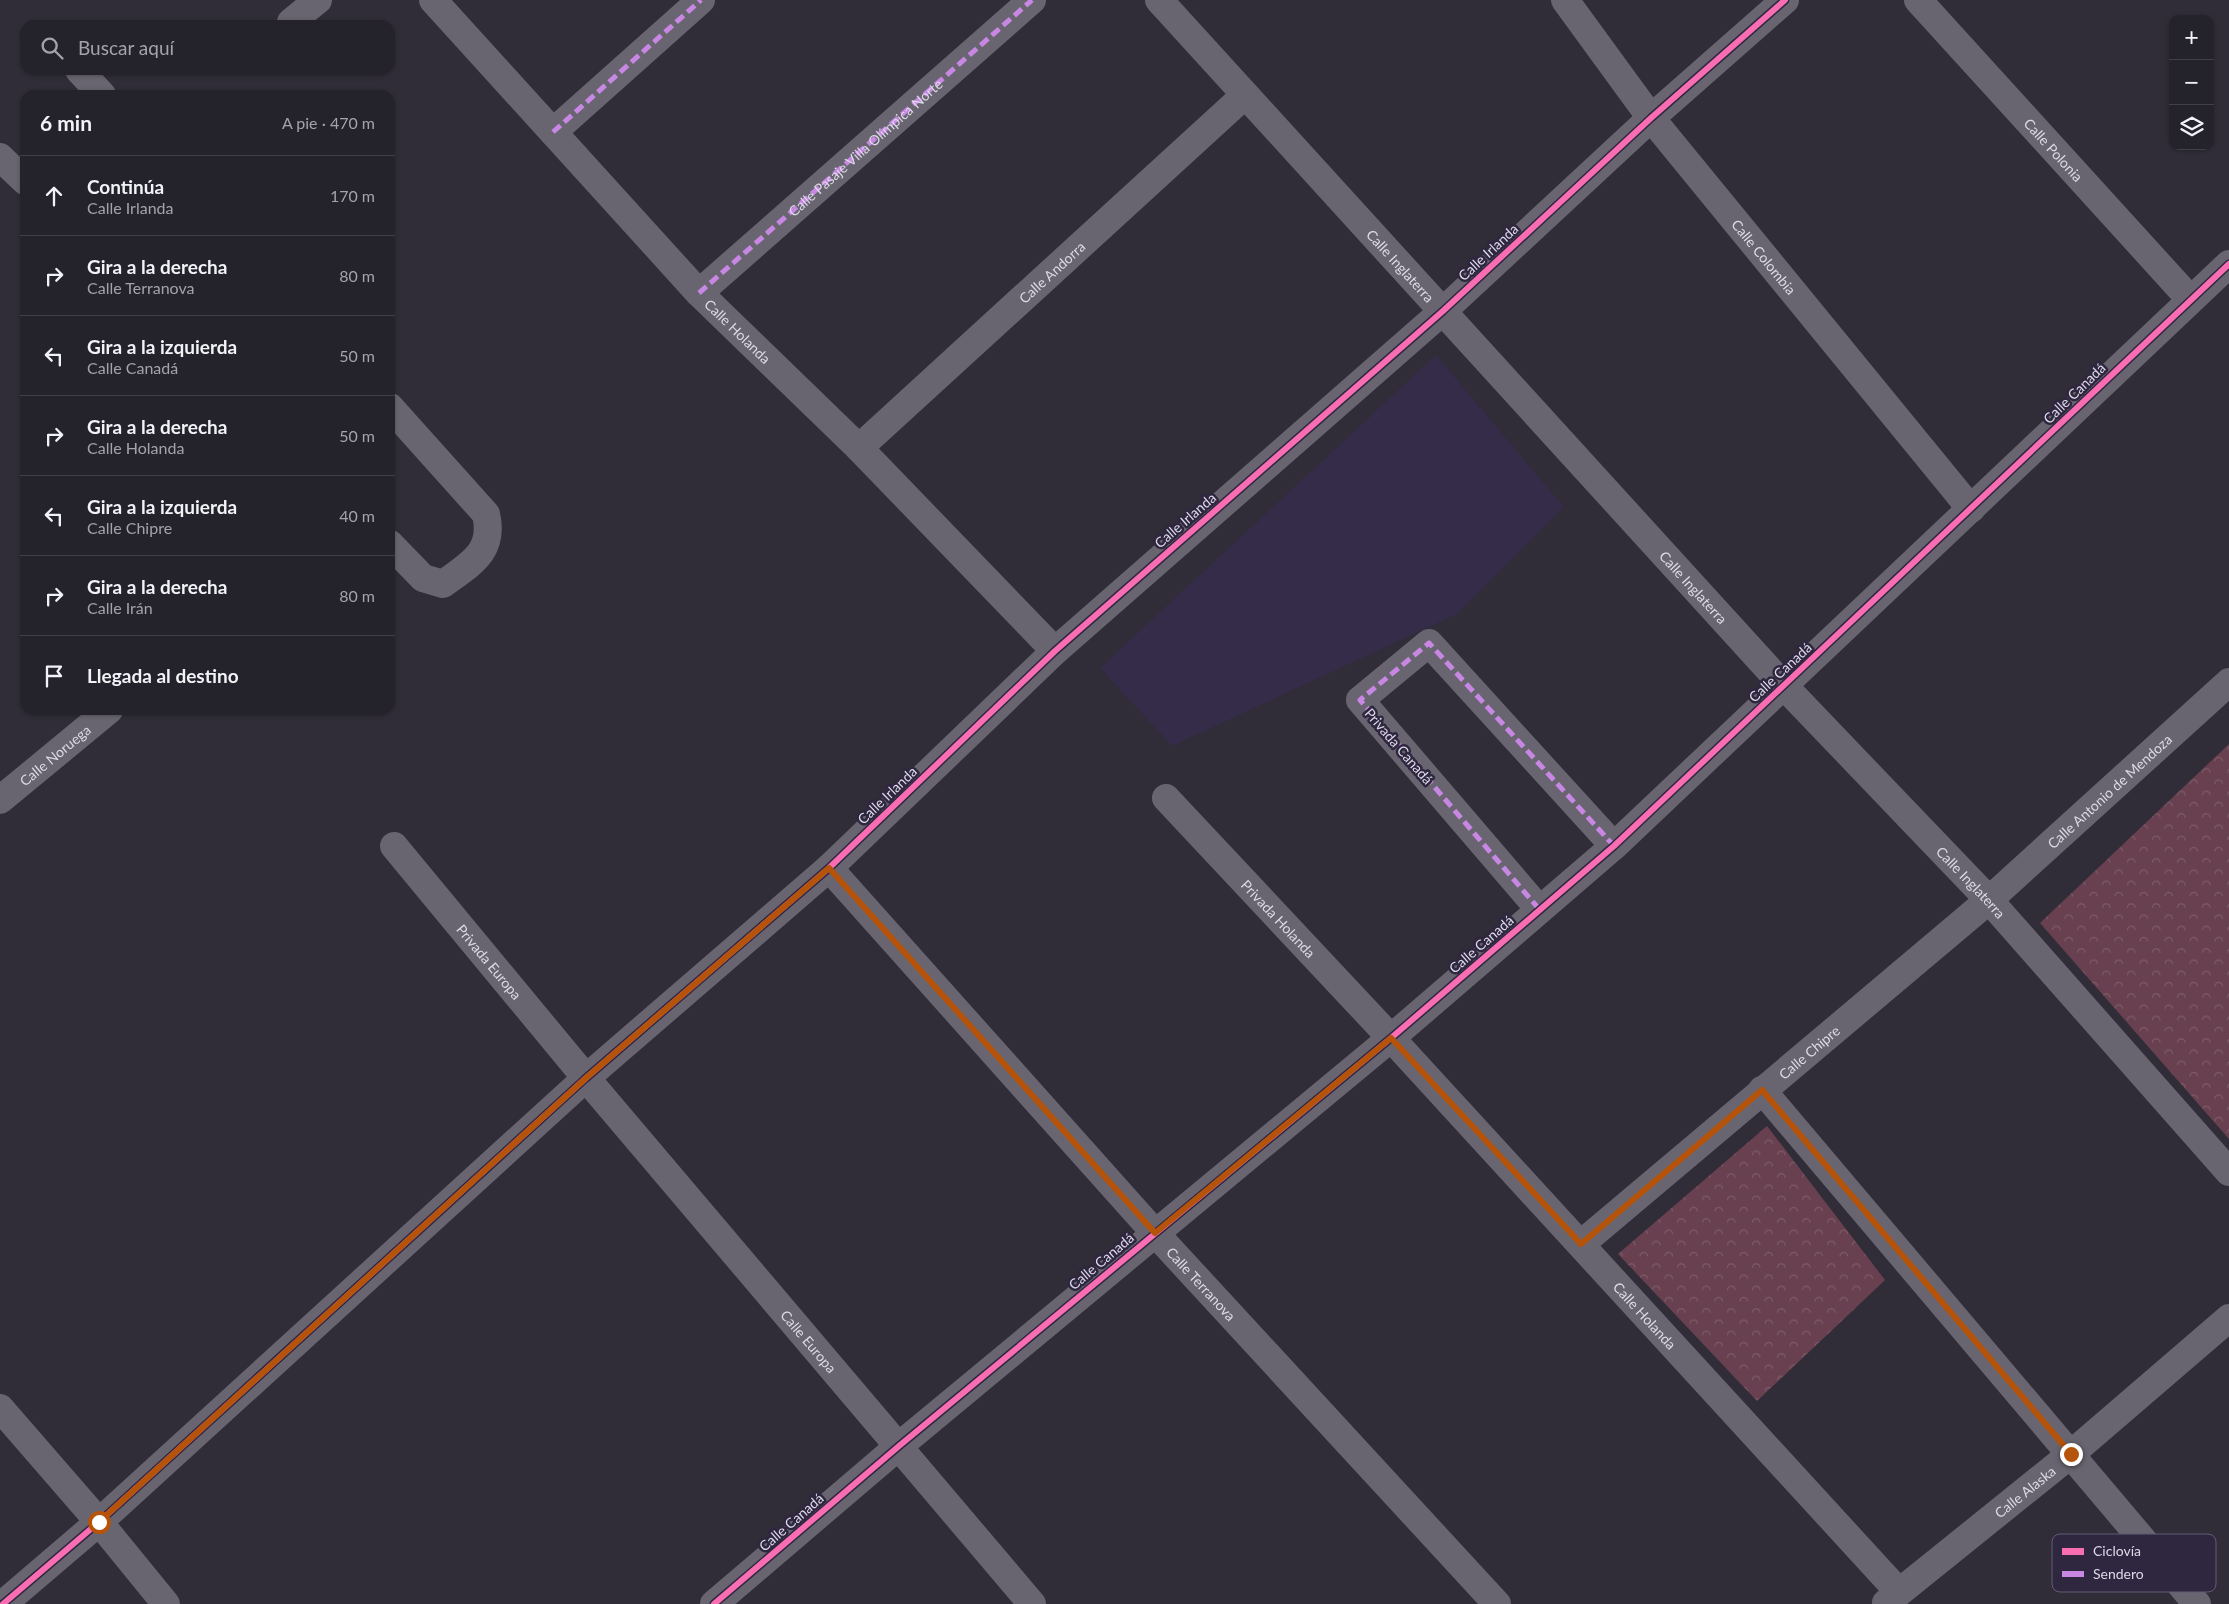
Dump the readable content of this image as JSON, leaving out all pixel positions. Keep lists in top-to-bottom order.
{
  "streets": {
    "street": [
      "Calle Pasaje Villa Olímpica Norte",
      "Calle Polonia",
      "Calle Irlanda",
      "Calle Colombia",
      "Calle Inglaterra",
      "Calle Andorra",
      "Calle Holanda",
      "Calle Canadá",
      "Privada Canadá",
      "Calle Noruega",
      "Calle Antonio de Mendoza",
      "Privada Holanda",
      "Privada Europa",
      "Calle Chipre",
      "Calle Terranova",
      "Calle Europa",
      "Calle Alaska"
    ]
  },
  "crossings": [
    ["Calle Pasaje Villa Olímpica Norte", "Calle Holanda"],
    ["Calle Polonia", "Calle Canadá"],
    ["Calle Irlanda", "Calle Colombia"],
    ["Calle Irlanda", "Calle Inglaterra"],
    ["Calle Irlanda", "Calle Holanda"],
    ["Calle Irlanda", "Privada Europa"],
    ["Calle Irlanda", "Calle Terranova"],
    ["Calle Irlanda", "Calle Europa"],
    ["Calle Colombia", "Calle Canadá"],
    ["Calle Inglaterra", "Calle Andorra"],
    ["Calle Inglaterra", "Calle Canadá"],
    ["Calle Inglaterra", "Calle Antonio de Mendoza"],
    ["Calle Inglaterra", "Calle Chipre"],
    ["Calle Andorra", "Calle Holanda"],
    ["Calle Holanda", "Calle Canadá"],
    ["Calle Holanda", "Privada Holanda"],
    ["Calle Holanda", "Calle Chipre"],
    ["Calle Holanda", "Calle Alaska"],
    ["Calle Canadá", "Privada Canadá"],
    ["Calle Canadá", "Privada Holanda"],
    ["Calle Canadá", "Calle Terranova"],
    ["Calle Canadá", "Calle Europa"],
    ["Calle Antonio de Mendoza", "Calle Chipre"],
    ["Privada Europa", "Calle Europa"]
  ],
  "legend": ["Ciclovía", "Sendero"],
  "page": {
    "map_buttons": ["+", "−"],
    "search": "Buscar aquí",
    "heading": ["6 min", "A pie · 470 m"],
    "list": [
      ["Continúa", "Calle Irlanda", "170 m"],
      ["Gira a la derecha", "Calle Terranova", "80 m"],
      ["Gira a la izquierda", "Calle Canadá", "50 m"],
      ["Gira a la derecha", "Calle Holanda", "50 m"],
      ["Gira a la izquierda", "Calle Chipre", "40 m"],
      ["Gira a la derecha", "Calle Irán", "80 m"],
      "Llegada al destino"
    ]
  }
}
